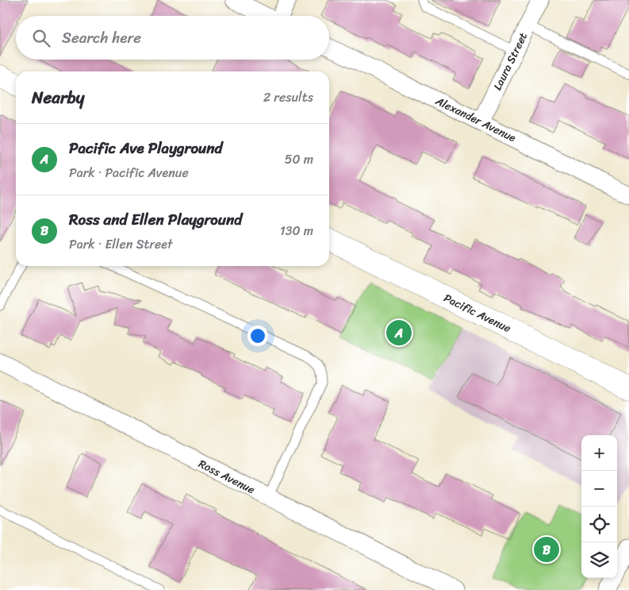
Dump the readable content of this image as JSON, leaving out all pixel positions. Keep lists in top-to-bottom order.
{
  "streets": {
    "street": [
      "Laura Street",
      "Alexander Avenue",
      "Pacific Avenue",
      "Ross Avenue"
    ]
  },
  "crossings": [
    ["Laura Street", "Alexander Avenue"]
  ],
  "page": {
    "search": "Search here",
    "heading": ["Nearby", "2 results"],
    "list": [
      {
        "mark": "A",
        "name": "Pacific Ave Playground",
        "note": "Park · Pacific Avenue",
        "value": "50 m"
      },
      {
        "mark": "B",
        "name": "Ross and Ellen Playground",
        "note": "Park · Ellen Street",
        "value": "130 m"
      }
    ],
    "pins": ["A", "B"],
    "map_buttons": ["+", "−"]
  }
}
